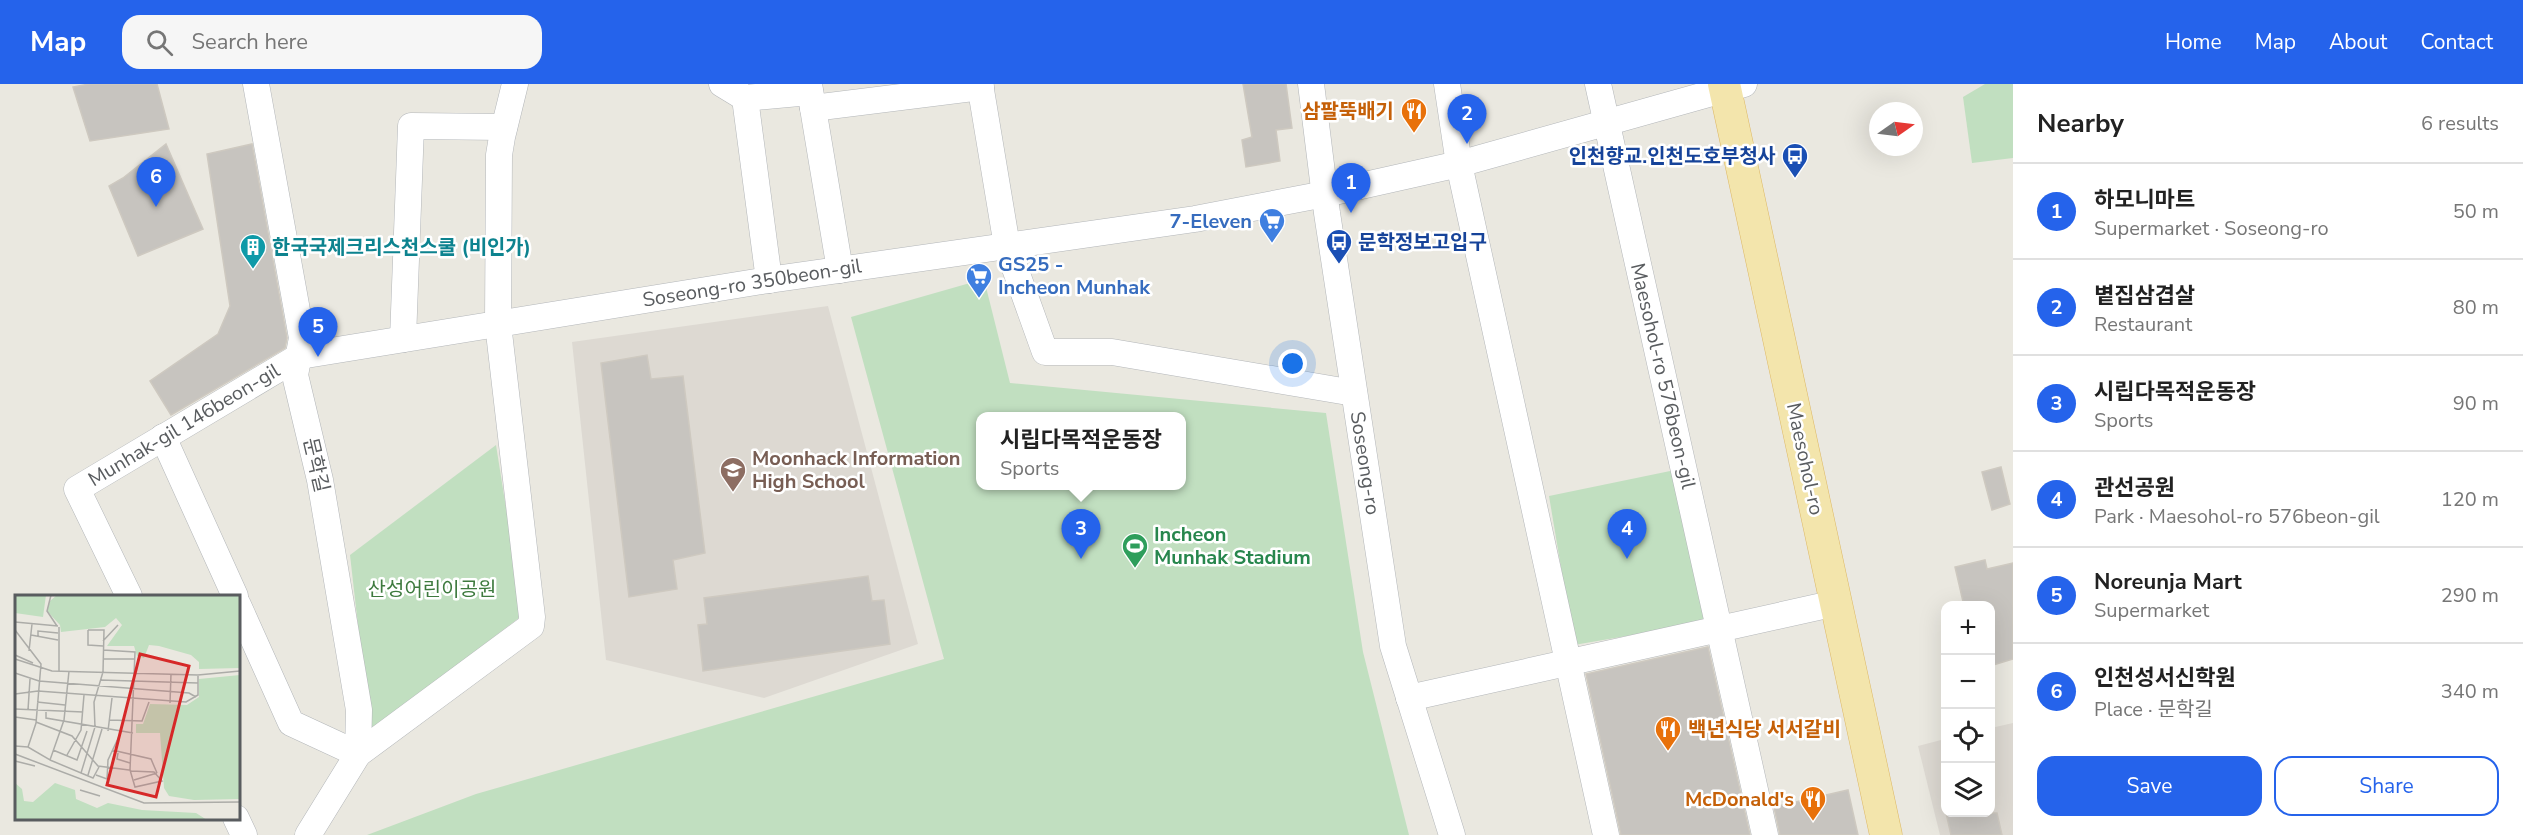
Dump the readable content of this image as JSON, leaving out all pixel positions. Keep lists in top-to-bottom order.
{
  "streets": {
    "main road": ["Maesohol-ro"],
    "street": [
      "Soseong-ro 350beon-gil",
      "Maesohol-ro 576beon-gil",
      "Munhak-gil 146beon-gil",
      "Soseong-ro",
      "문학길"
    ]
  },
  "crossings": [
    ["Soseong-ro 350beon-gil", "Munhak-gil 146beon-gil"],
    ["Soseong-ro 350beon-gil", "Soseong-ro"],
    ["Soseong-ro 350beon-gil", "문학길"],
    ["Munhak-gil 146beon-gil", "문학길"]
  ],
  "parks": ["산성어린이공원"],
  "places": {
    "restaurant": ["삼팔뚝배기", "백년식당 서서갈비", "McDonald's"],
    "bus stop": ["인천향교.인천도호부청사", "문학정보고입구"],
    "supermarket": ["7-Eleven", "GS25 - Incheon Munhak"],
    "building": ["한국국제크리스천스쿨 (비인가)"],
    "school or university": ["Moonhack Information High School"],
    "sports": ["Incheon Munhak Stadium"]
  },
  "north": "right",
  "page": {
    "header": "Map",
    "search": "Search here",
    "nav": [
      "Home",
      "Map",
      "About",
      "Contact"
    ],
    "heading": ["Nearby", "6 results"],
    "pins": [
      "2",
      "6",
      "1",
      "5",
      "3",
      "4"
    ],
    "list": [
      {
        "mark": "1",
        "name": "하모니마트",
        "note": "Supermarket · Soseong-ro",
        "value": "50 m"
      },
      {
        "mark": "2",
        "name": "볕집삼겹살",
        "note": "Restaurant",
        "value": "80 m"
      },
      {
        "mark": "3",
        "name": "시립다목적운동장",
        "note": "Sports",
        "value": "90 m"
      },
      {
        "mark": "4",
        "name": "관선공원",
        "note": "Park · Maesohol-ro 576beon-gil",
        "value": "120 m"
      },
      {
        "mark": "5",
        "name": "Noreunja Mart",
        "note": "Supermarket",
        "value": "290 m"
      },
      {
        "mark": "6",
        "name": "인천성서신학원",
        "note": "Place · 문학길",
        "value": "340 m"
      }
    ],
    "popup": ["시립다목적운동장", "Sports"],
    "map_buttons": ["+", "−"],
    "buttons": ["Save", "Share"]
  }
}
